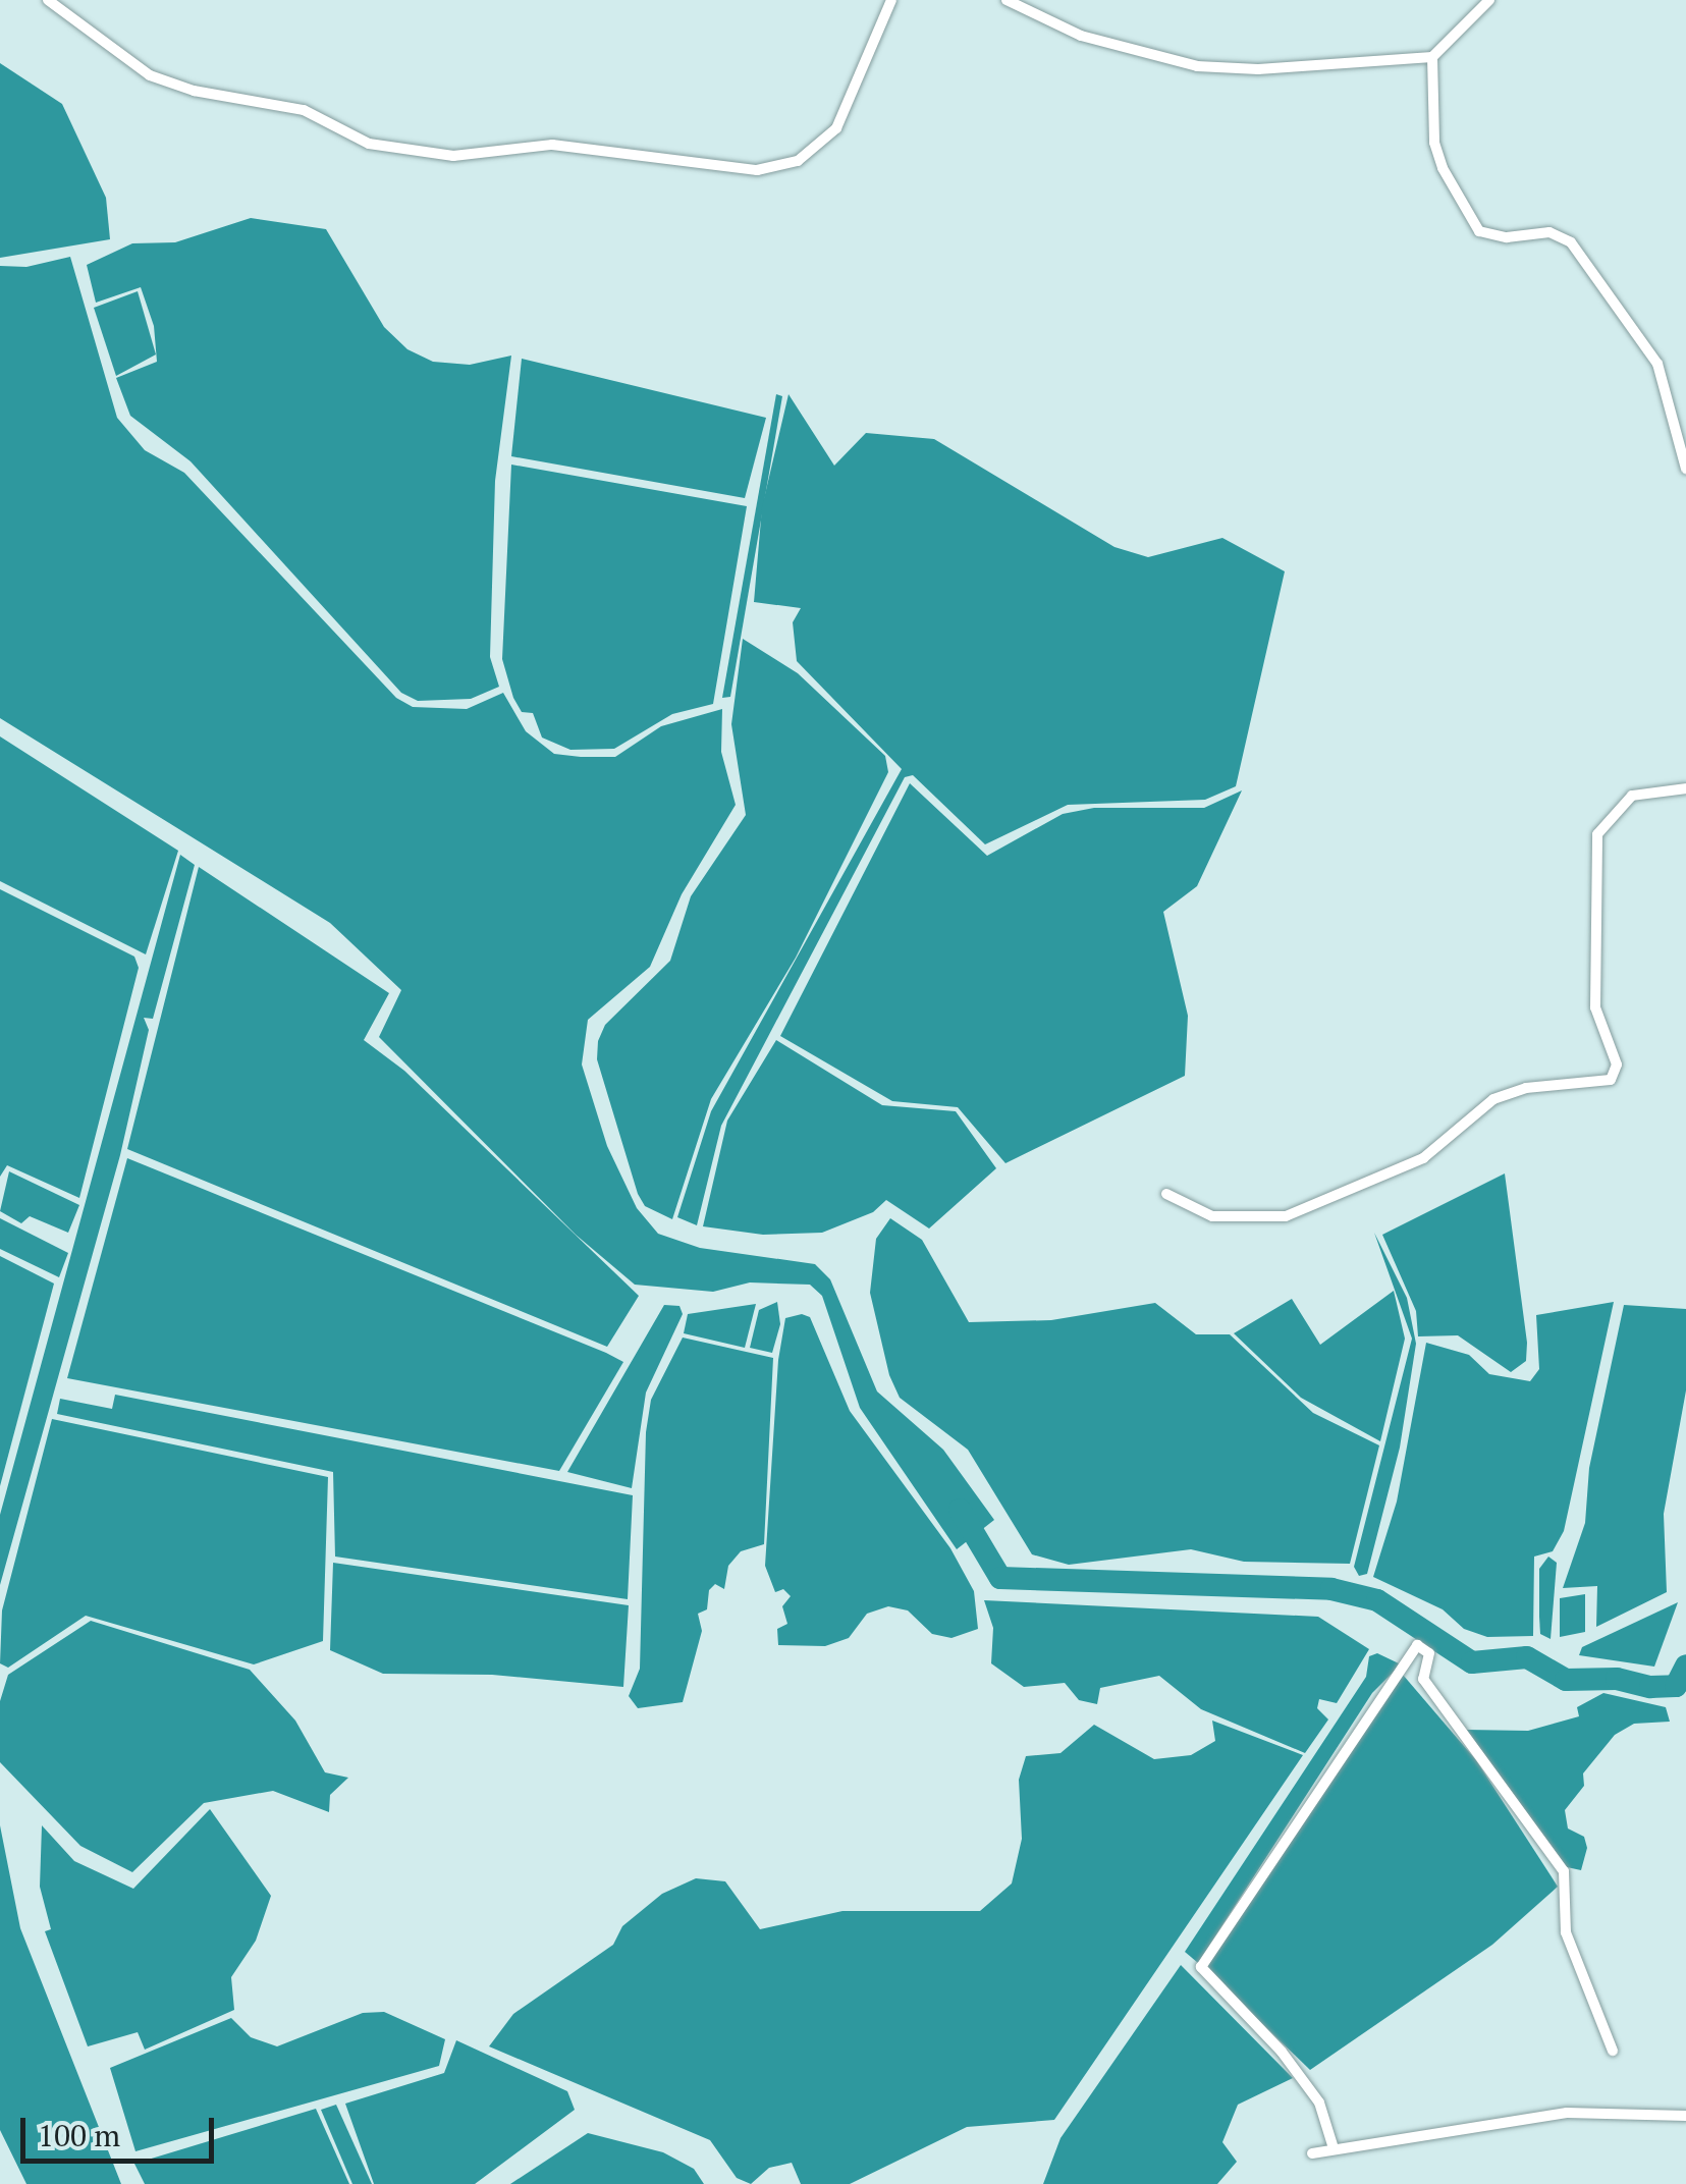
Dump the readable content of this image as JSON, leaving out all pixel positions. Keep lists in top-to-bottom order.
{
  "scale_bar": "100 m"
}
